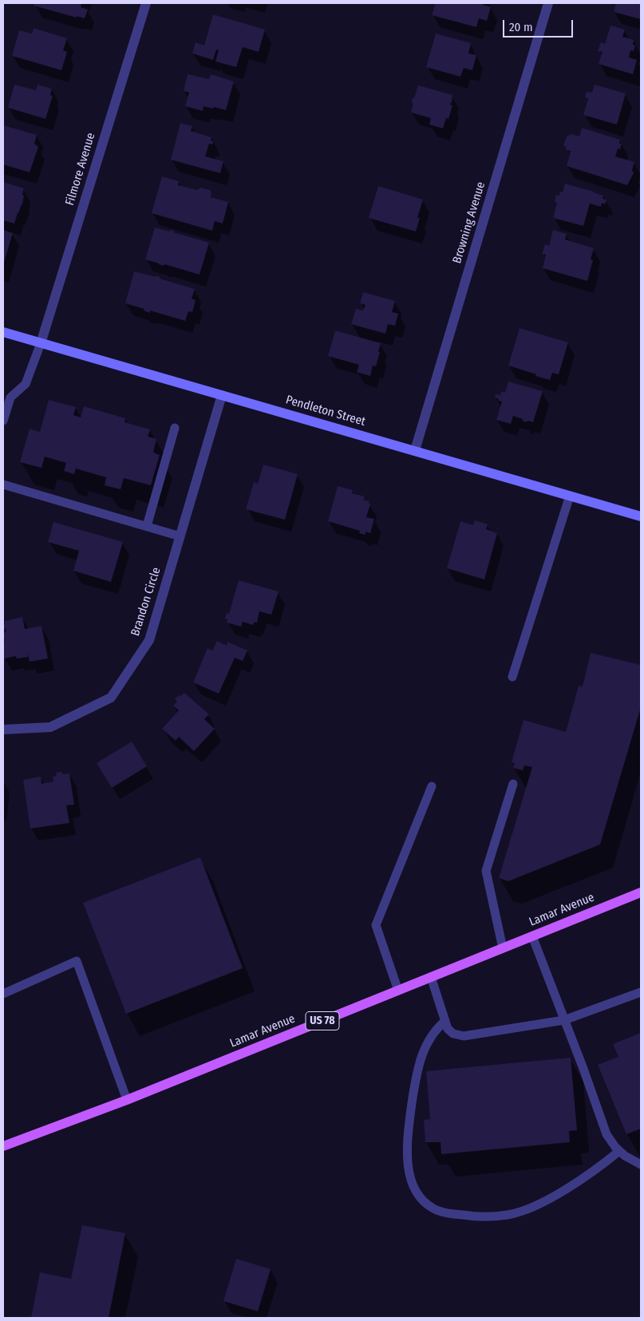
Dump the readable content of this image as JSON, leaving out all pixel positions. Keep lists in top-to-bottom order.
{
  "streets": {
    "main road": ["Pendleton Street", "Lamar Avenue", "US 78"],
    "street": ["Filmore Avenue", "Browning Avenue", "Brandon Circle"]
  },
  "crossings": [
    ["Filmore Avenue", "Pendleton Street"],
    ["Browning Avenue", "Pendleton Street"],
    ["Pendleton Street", "Brandon Circle"]
  ],
  "scale_bar": "20 m"
}
